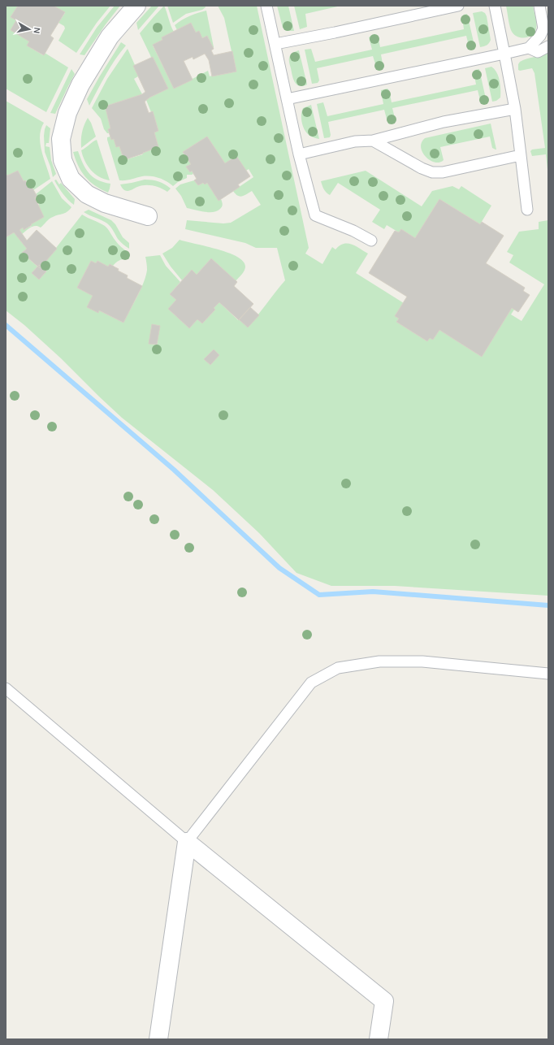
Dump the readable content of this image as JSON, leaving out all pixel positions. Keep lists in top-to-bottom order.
{
  "north": "right"
}
